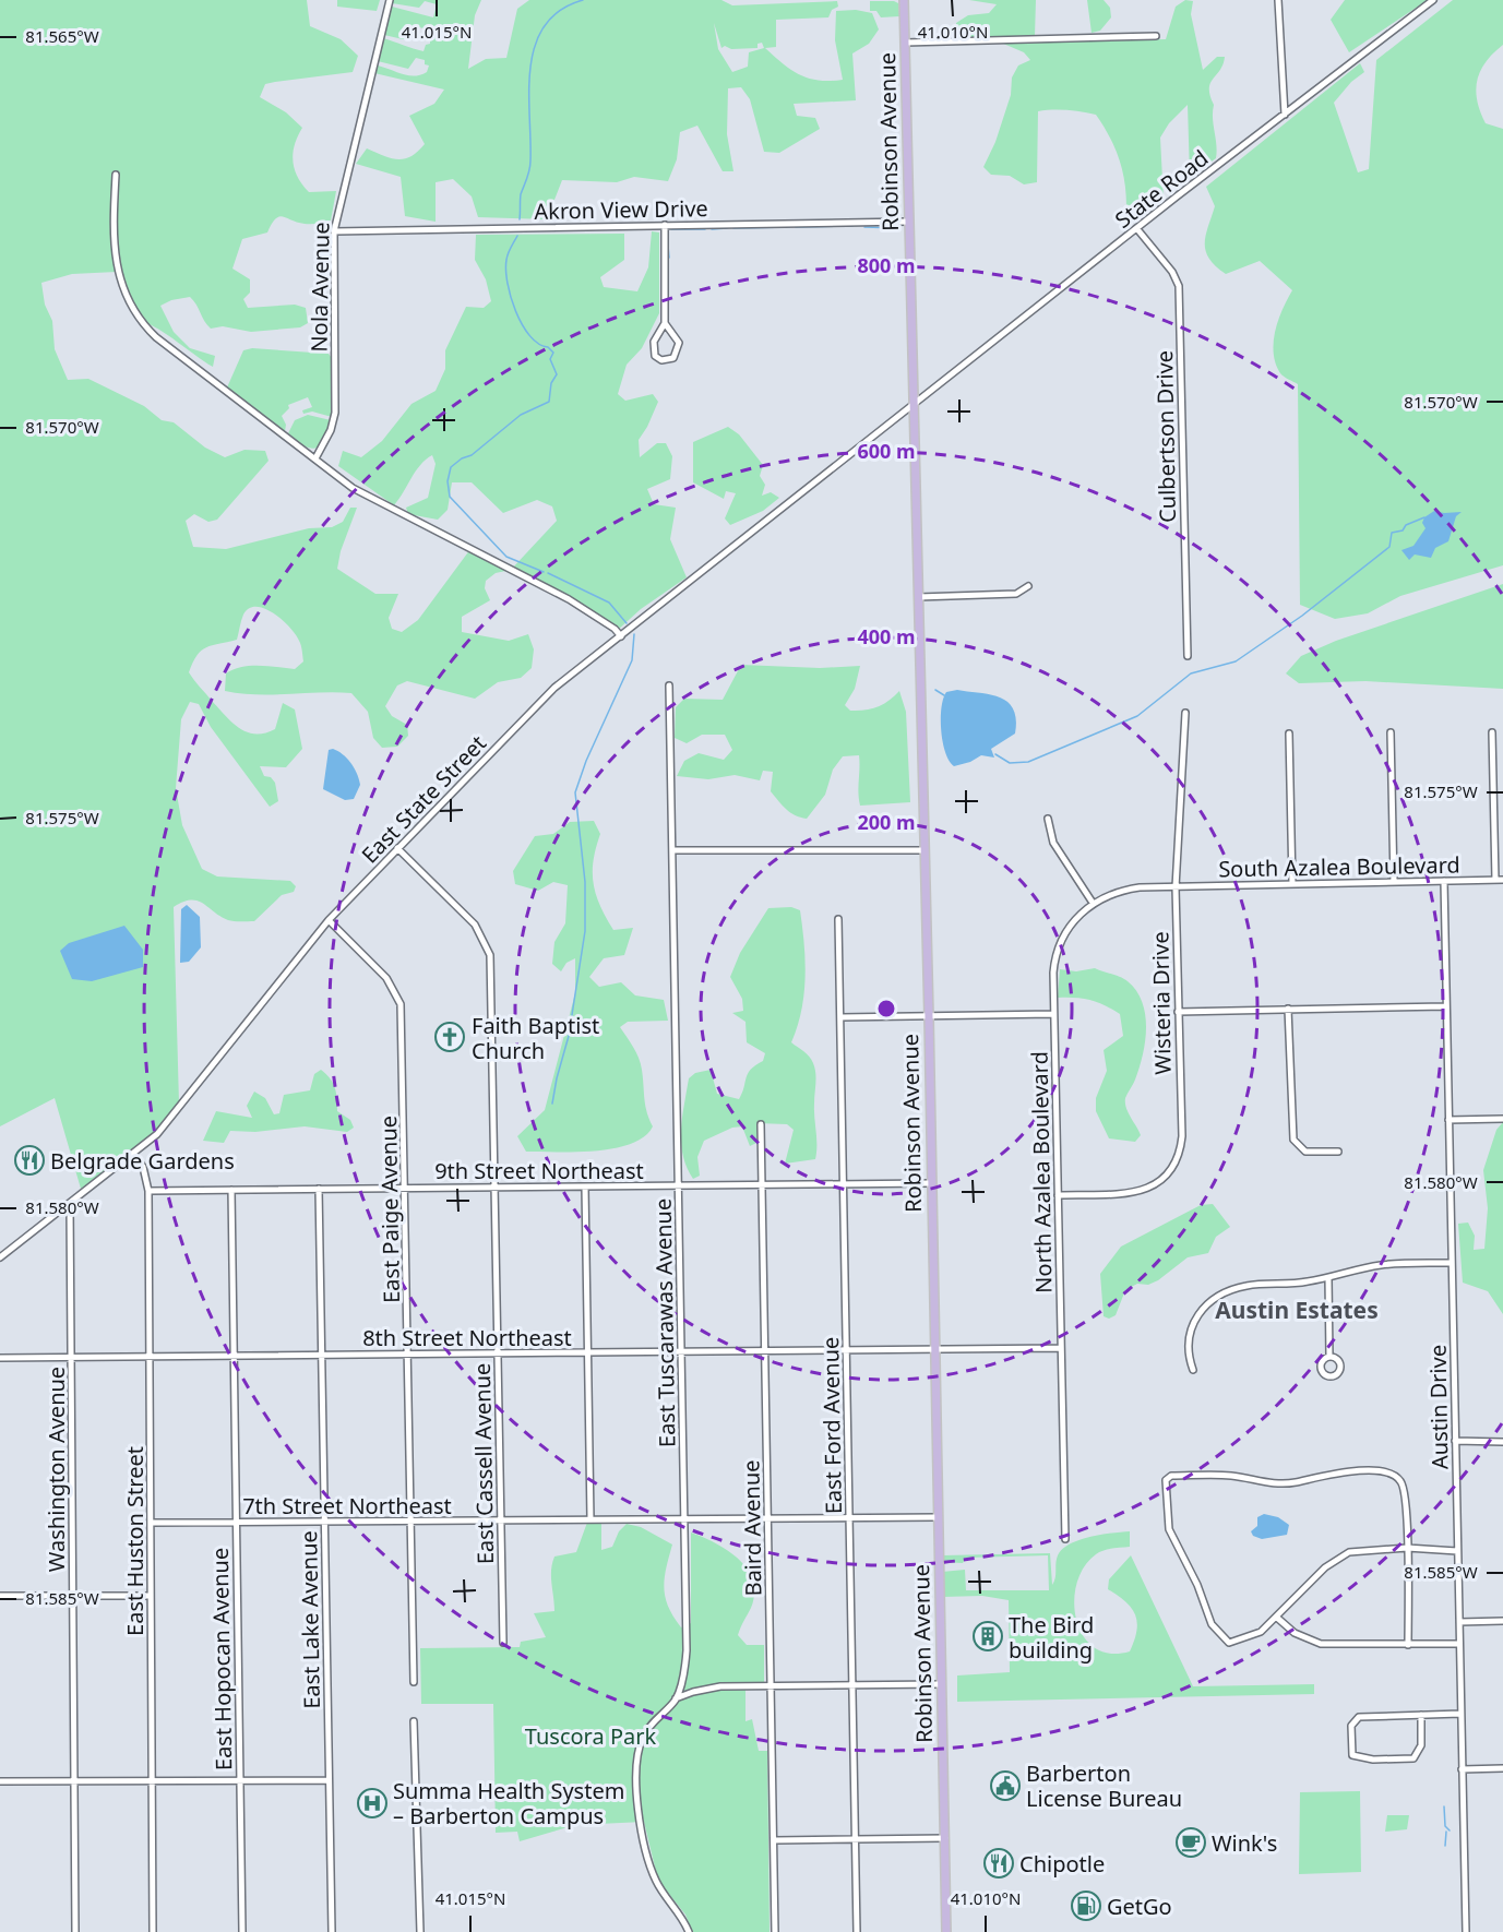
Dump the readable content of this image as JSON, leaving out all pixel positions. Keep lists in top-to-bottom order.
{
  "streets": {
    "main road": ["Robinson Avenue"],
    "street": [
      "State Road",
      "Akron View Drive",
      "Nola Avenue",
      "Culbertson Drive",
      "East State Street",
      "South Azalea Boulevard",
      "Wisteria Drive",
      "9th Street Northeast",
      "North Azalea Boulevard",
      "East Paige Avenue",
      "East Tuscarawas Avenue",
      "8th Street Northeast",
      "Austin Drive",
      "East Ford Avenue",
      "East Cassell Avenue",
      "Washington Avenue",
      "7th Street Northeast",
      "Baird Avenue",
      "East Huston Street",
      "East Lake Avenue",
      "East Hopocan Avenue"
    ]
  },
  "crossings": [
    ["Robinson Avenue", "State Road"],
    ["Robinson Avenue", "Akron View Drive"],
    ["Robinson Avenue", "East State Street"],
    ["Robinson Avenue", "9th Street Northeast"],
    ["Robinson Avenue", "8th Street Northeast"],
    ["Robinson Avenue", "7th Street Northeast"],
    ["State Road", "Culbertson Drive"],
    ["State Road", "East State Street"],
    ["Akron View Drive", "Nola Avenue"],
    ["East State Street", "East Paige Avenue"],
    ["East State Street", "East Cassell Avenue"],
    ["East State Street", "Washington Avenue"],
    ["East State Street", "East Huston Street"],
    ["South Azalea Boulevard", "Wisteria Drive"],
    ["South Azalea Boulevard", "North Azalea Boulevard"],
    ["South Azalea Boulevard", "Austin Drive"],
    ["Wisteria Drive", "North Azalea Boulevard"],
    ["9th Street Northeast", "East Paige Avenue"],
    ["9th Street Northeast", "East Tuscarawas Avenue"],
    ["9th Street Northeast", "East Ford Avenue"],
    ["9th Street Northeast", "East Cassell Avenue"],
    ["9th Street Northeast", "Baird Avenue"],
    ["9th Street Northeast", "East Huston Street"],
    ["9th Street Northeast", "East Lake Avenue"],
    ["9th Street Northeast", "East Hopocan Avenue"],
    ["North Azalea Boulevard", "8th Street Northeast"],
    ["East Paige Avenue", "8th Street Northeast"],
    ["East Paige Avenue", "7th Street Northeast"],
    ["East Tuscarawas Avenue", "8th Street Northeast"],
    ["East Tuscarawas Avenue", "7th Street Northeast"],
    ["8th Street Northeast", "East Ford Avenue"],
    ["8th Street Northeast", "East Cassell Avenue"],
    ["8th Street Northeast", "Washington Avenue"],
    ["8th Street Northeast", "Baird Avenue"],
    ["8th Street Northeast", "East Huston Street"],
    ["8th Street Northeast", "East Lake Avenue"],
    ["8th Street Northeast", "East Hopocan Avenue"],
    ["East Ford Avenue", "7th Street Northeast"],
    ["East Cassell Avenue", "7th Street Northeast"],
    ["7th Street Northeast", "Baird Avenue"],
    ["7th Street Northeast", "East Huston Street"],
    ["7th Street Northeast", "East Lake Avenue"],
    ["7th Street Northeast", "East Hopocan Avenue"]
  ],
  "districts": ["Austin Estates"],
  "parks": ["Tuscora Park"],
  "places": {
    "church": ["Faith Baptist Church"],
    "restaurant": ["Belgrade Gardens", "Chipotle"],
    "building": ["The Bird building"],
    "public building": ["Barberton License Bureau"],
    "hospital": ["Summa Health System – Barberton Campus"],
    "cafe": ["Wink's"],
    "fuel station": ["GetGo"]
  },
  "coordinates": [
    "41.015°N",
    "41.010°N",
    "81.565°W",
    "81.570°W",
    "81.575°W",
    "81.580°W",
    "81.585°W"
  ],
  "rings": [
    "800 m",
    "600 m",
    "400 m",
    "200 m"
  ]
}
